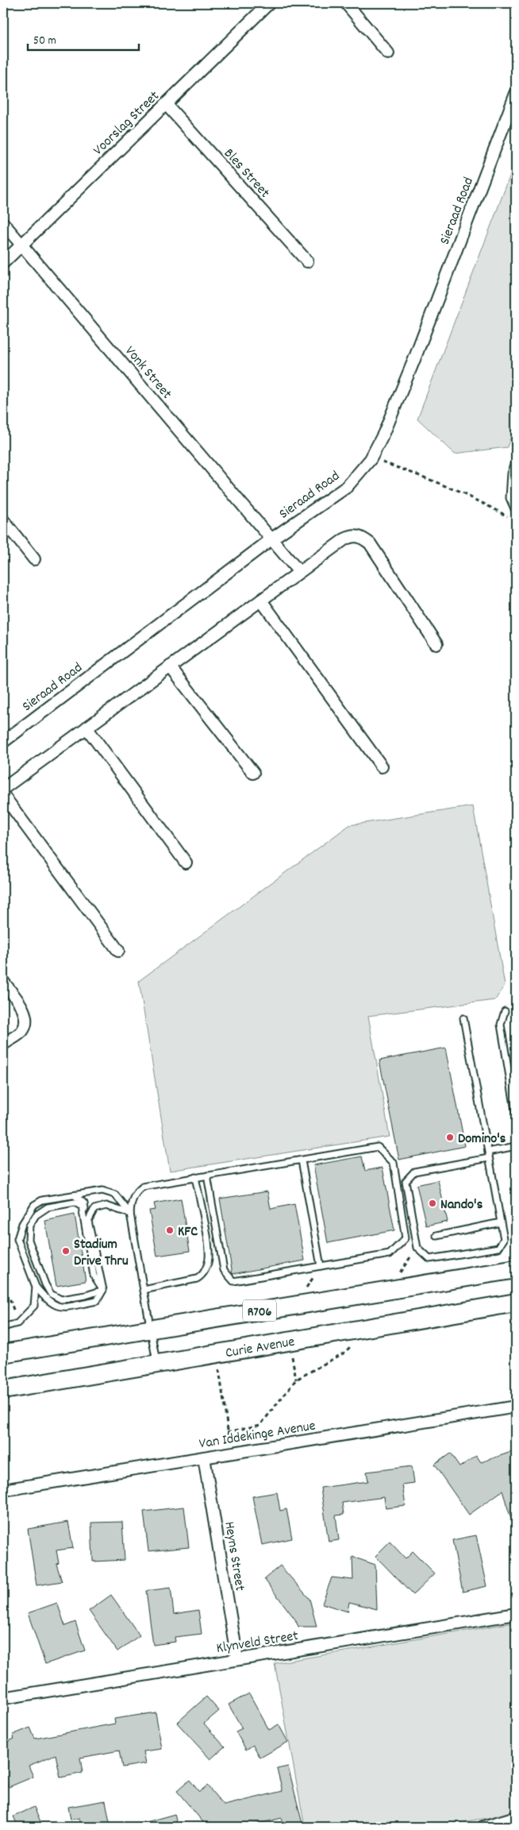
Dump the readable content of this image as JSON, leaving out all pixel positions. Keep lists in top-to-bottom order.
{
  "streets": {
    "main road": ["R706", "Curie Avenue"],
    "street": [
      "Voorslag Street",
      "Bles Street",
      "Sieraad Road",
      "Vonk Street",
      "Van Iddekinge Avenue",
      "Heyns Street",
      "Klynveld Street"
    ]
  },
  "crossings": [
    ["Voorslag Street", "Bles Street"],
    ["Voorslag Street", "Vonk Street"],
    ["Sieraad Road", "Vonk Street"],
    ["Van Iddekinge Avenue", "Heyns Street"],
    ["Heyns Street", "Klynveld Street"]
  ],
  "places": [
    "Domino's",
    "Nando's",
    "KFC",
    "Stadium Drive Thru"
  ],
  "scale_bar": "50 m"
}
